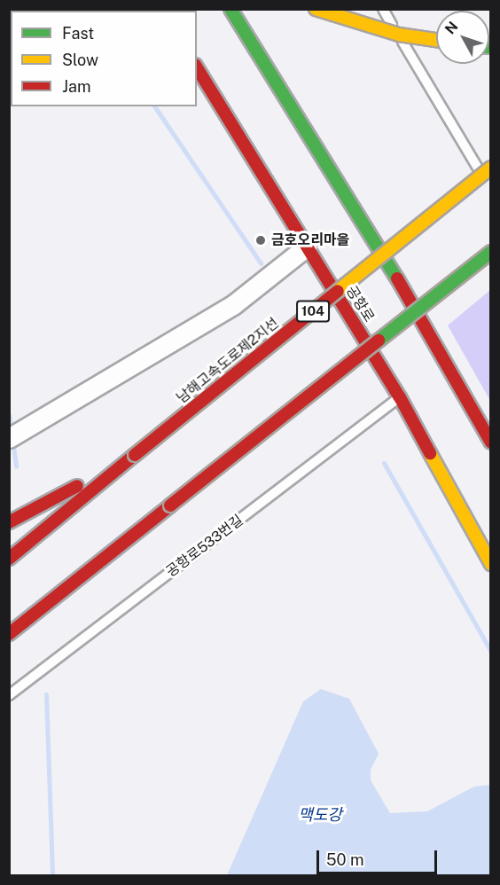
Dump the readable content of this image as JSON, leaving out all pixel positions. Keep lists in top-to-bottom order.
{
  "streets": {
    "main road": ["공항로", "104", "남해고속도로제2지선"],
    "lane": ["공항로533번길"]
  },
  "crossings": [
    ["공항로", "공항로533번길"]
  ],
  "water": ["맥도강"],
  "places": ["금호오리마을"],
  "legend": ["Fast", "Slow", "Jam"],
  "scale_bar": "50 m",
  "north": "top left"
}
